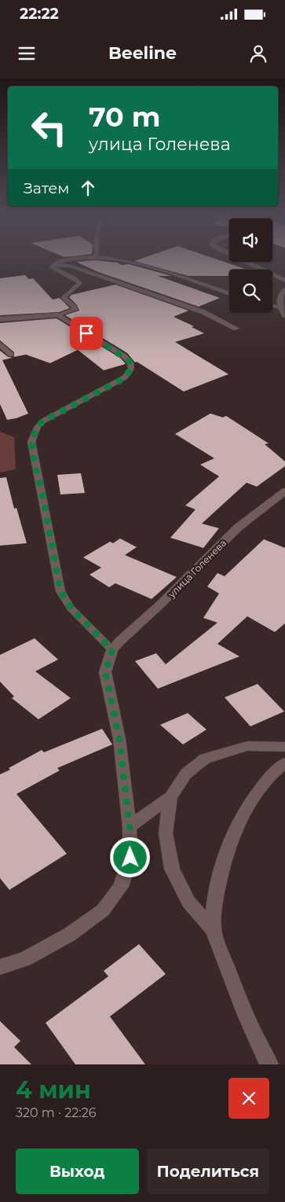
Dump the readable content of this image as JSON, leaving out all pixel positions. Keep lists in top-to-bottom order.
{
  "streets": {
    "street": ["улица Голенева"]
  },
  "page": {
    "status": "22:22",
    "header": "Beeline",
    "turn": ["70 m", "улица Голенева"],
    "then": "Затем",
    "heading": ["4 мин", "320 m · 22:26"],
    "buttons": ["Выход", "Поделиться"]
  }
}
